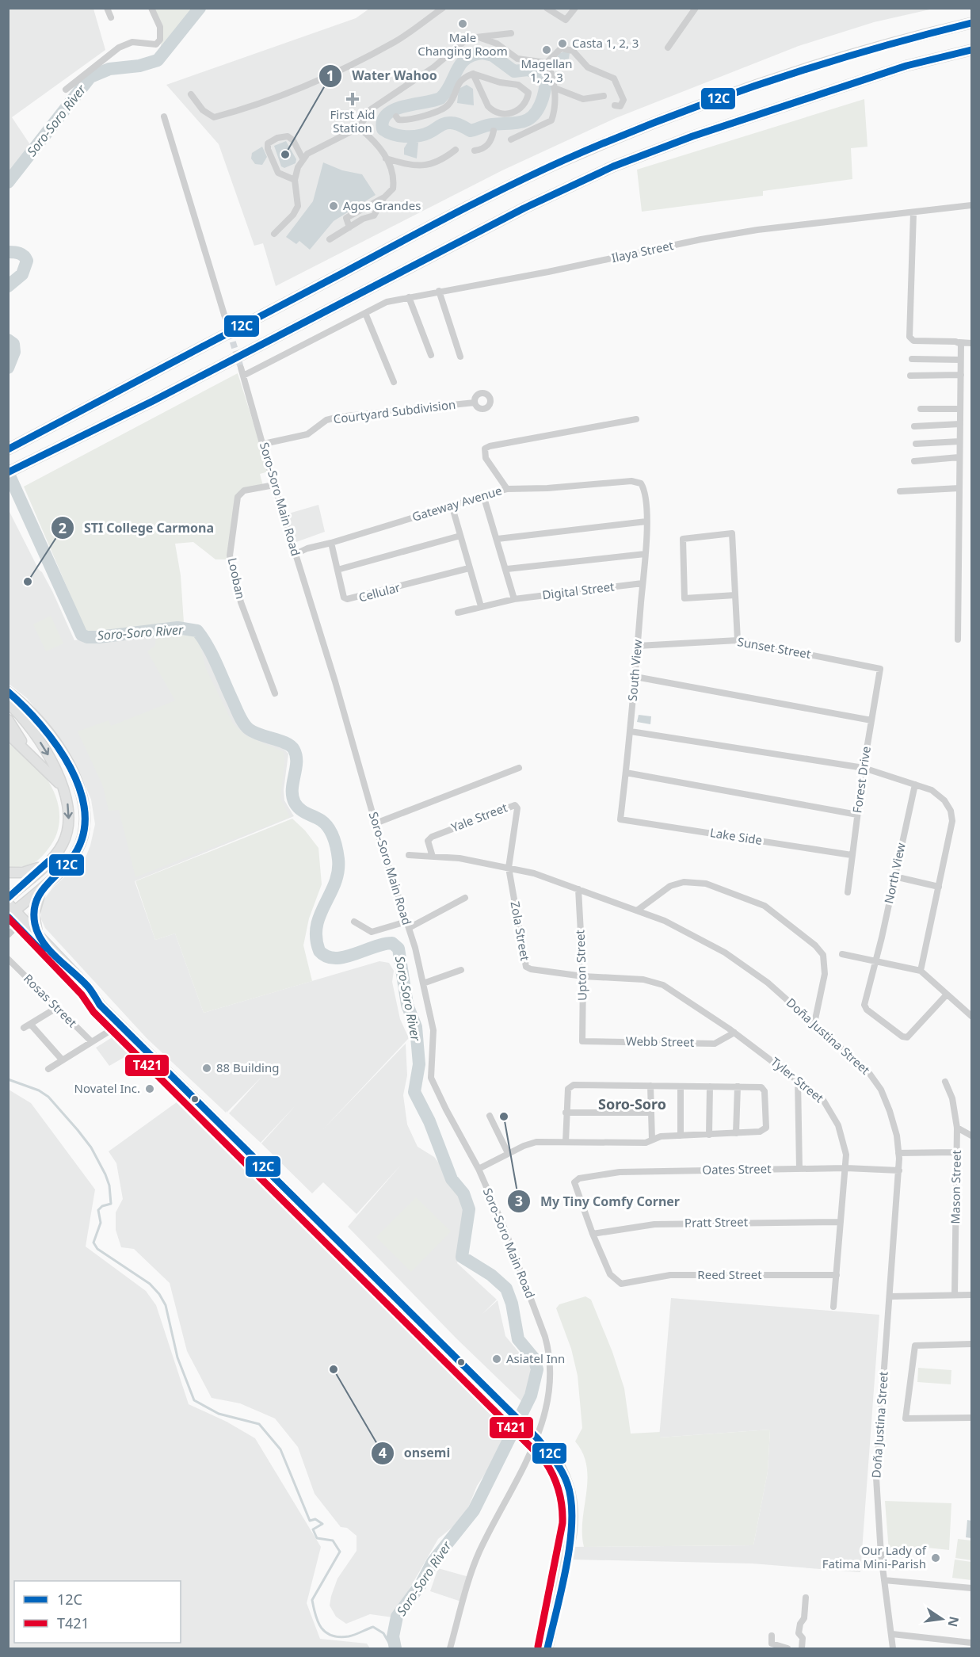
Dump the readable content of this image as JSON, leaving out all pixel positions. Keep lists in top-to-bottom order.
{
  "streets": {
    "street": [
      "Ilaya Street",
      "Courtyard Subdivision",
      "Soro-Soro Main Road",
      "Gateway Avenue",
      "Looban",
      "Digital Street",
      "Cellular",
      "Sunset Street",
      "South View",
      "Forest Drive",
      "Yale Street",
      "Lake Side",
      "North View",
      "Zola Street",
      "Upton Street",
      "Rosas Street",
      "Doña Justina Street",
      "Webb Street",
      "Tyler Street",
      "Oates Street",
      "Mason Street",
      "Pratt Street",
      "Reed Street"
    ]
  },
  "crossings": [
    ["Ilaya Street", "Soro-Soro Main Road"],
    ["Courtyard Subdivision", "Soro-Soro Main Road"],
    ["Soro-Soro Main Road", "Gateway Avenue"],
    ["Soro-Soro Main Road", "Looban"],
    ["Gateway Avenue", "Cellular"],
    ["Gateway Avenue", "South View"],
    ["Digital Street", "South View"],
    ["Sunset Street", "South View"],
    ["Sunset Street", "Forest Drive"],
    ["South View", "Lake Side"],
    ["Forest Drive", "Lake Side"],
    ["Yale Street", "Zola Street"],
    ["Yale Street", "Doña Justina Street"],
    ["Zola Street", "Upton Street"],
    ["Zola Street", "Doña Justina Street"],
    ["Zola Street", "Tyler Street"],
    ["Upton Street", "Doña Justina Street"],
    ["Upton Street", "Webb Street"],
    ["Upton Street", "Tyler Street"],
    ["Doña Justina Street", "Oates Street"],
    ["Webb Street", "Tyler Street"],
    ["Tyler Street", "Oates Street"],
    ["Tyler Street", "Pratt Street"],
    ["Tyler Street", "Reed Street"],
    ["Oates Street", "Pratt Street"],
    ["Oates Street", "Reed Street"],
    ["Pratt Street", "Reed Street"]
  ],
  "districts": ["Soro-Soro"],
  "water": ["Soro-Soro River"],
  "places": {
    "other": [
      "Male Changing Room",
      "Casta 1, 2, 3",
      "Magellan 1, 2, 3",
      "Water Wahoo",
      "Agos Grandes",
      "STI College Carmona",
      "88 Building",
      "Novatel Inc.",
      "My Tiny Comfy Corner",
      "Asiatel Inn",
      "onsemi",
      "Our Lady of Fatima Mini-Parish"
    ],
    "health": ["First Aid Station"]
  },
  "lines": ["transit line 12C", "transit line T421"],
  "legend": ["12C", "T421"],
  "north": "right"
}
